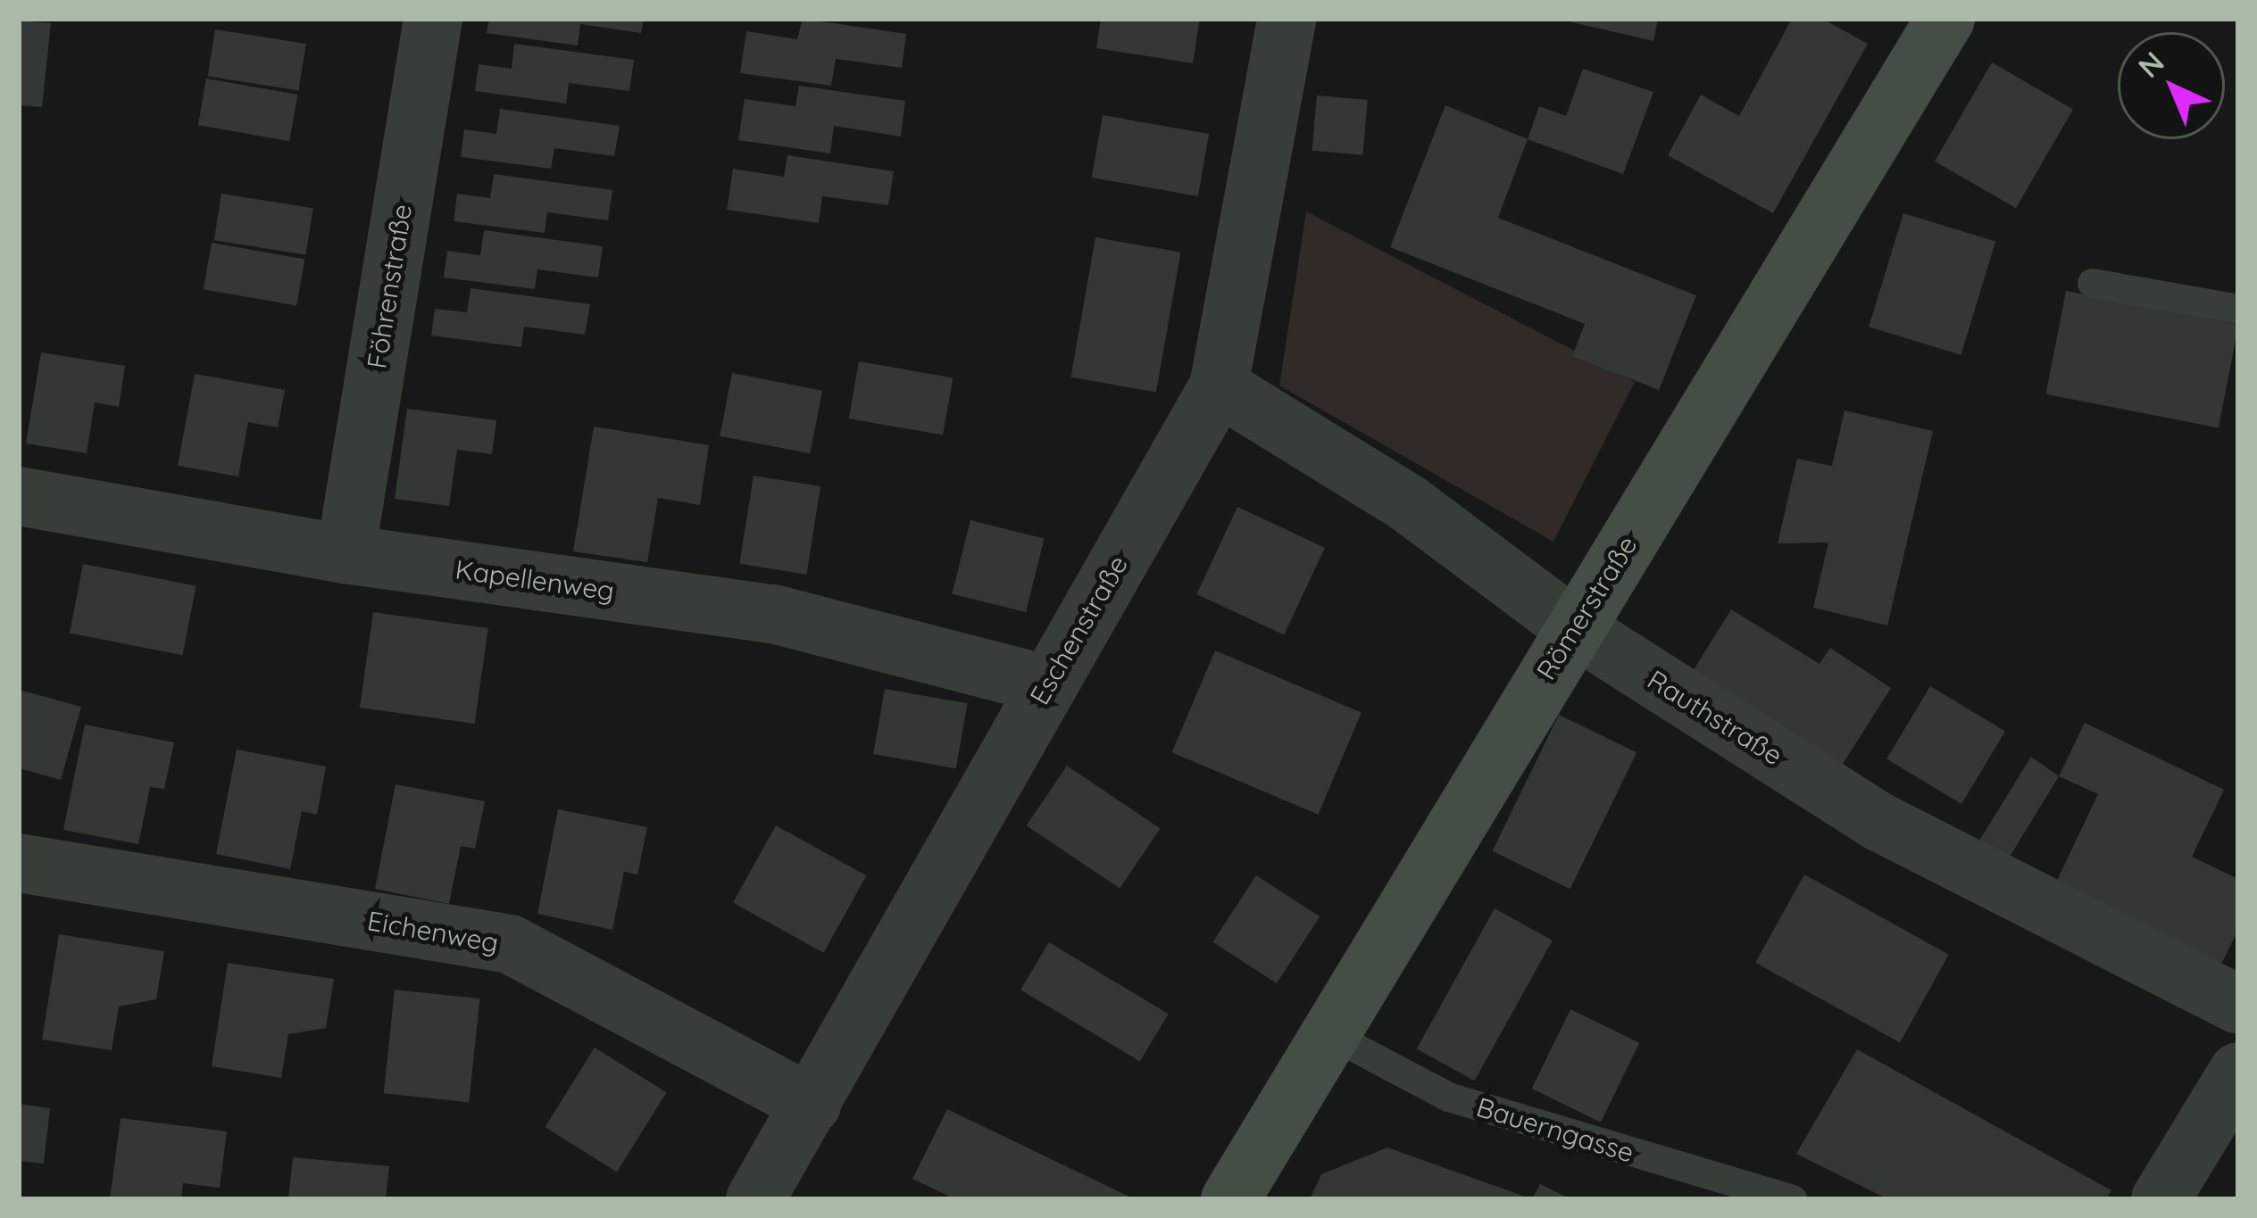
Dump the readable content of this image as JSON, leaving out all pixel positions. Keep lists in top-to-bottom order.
{
  "streets": {
    "main road": ["Römerstraße"],
    "street": [
      "Föhrenstraße",
      "Kapellenweg",
      "Eschenstraße",
      "Rauthstraße",
      "Eichenweg"
    ],
    "lane": ["Bauerngasse"]
  },
  "crossings": [
    ["Föhrenstraße", "Kapellenweg"],
    ["Kapellenweg", "Eschenstraße"],
    ["Römerstraße", "Rauthstraße"],
    ["Römerstraße", "Bauerngasse"],
    ["Eschenstraße", "Rauthstraße"],
    ["Eschenstraße", "Eichenweg"]
  ],
  "north": "top left"
}
